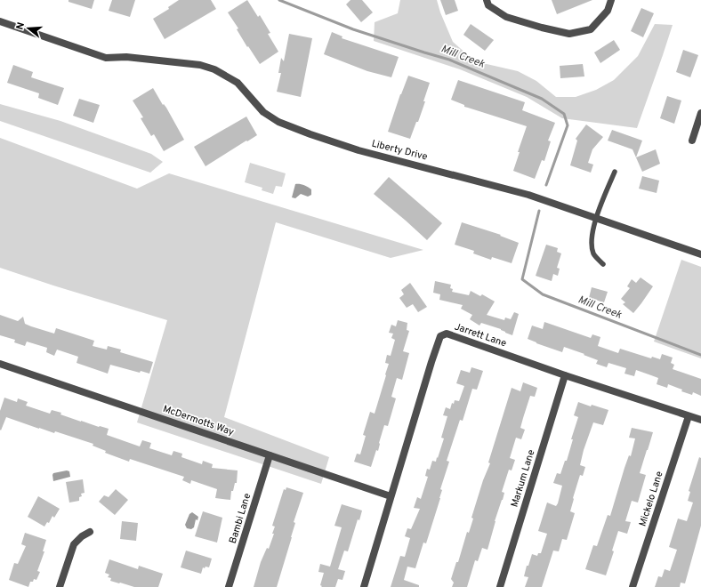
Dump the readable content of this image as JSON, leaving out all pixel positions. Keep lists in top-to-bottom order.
{
  "streets": {
    "street": [
      "Liberty Drive",
      "Jarrett Lane",
      "McDermotts Way",
      "Markum Lane",
      "Mickelo Lane",
      "Bambi Lane"
    ]
  },
  "crossings": [
    ["Jarrett Lane", "McDermotts Way"],
    ["Jarrett Lane", "Markum Lane"],
    ["Jarrett Lane", "Mickelo Lane"],
    ["McDermotts Way", "Bambi Lane"]
  ],
  "water": ["Mill Creek"],
  "north": "left"
}
